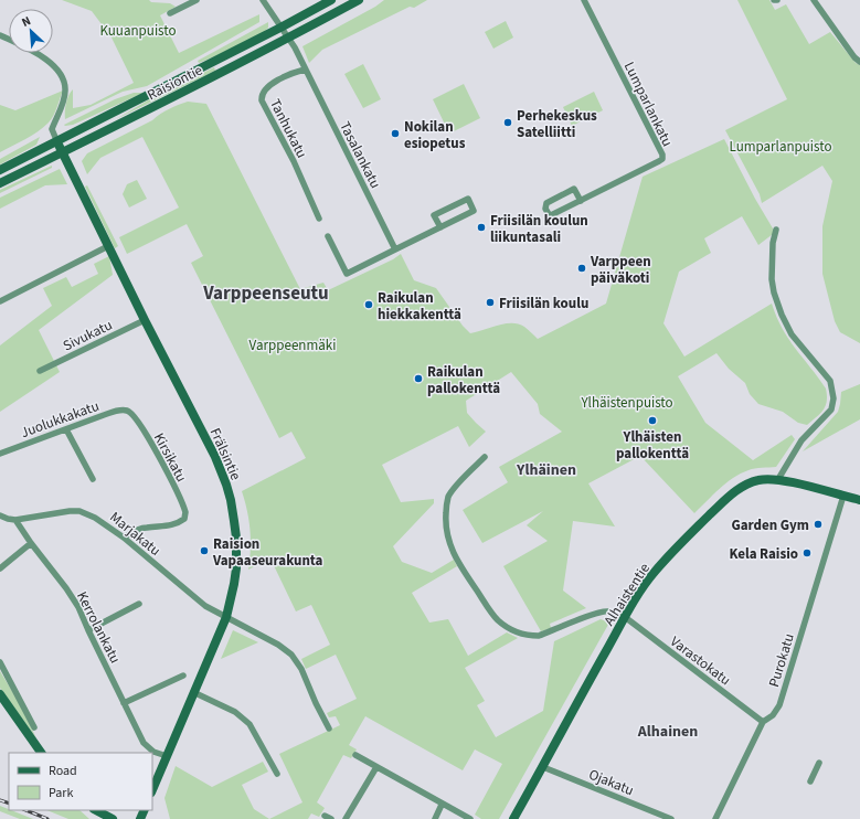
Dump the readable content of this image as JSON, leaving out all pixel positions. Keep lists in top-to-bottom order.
{
  "streets": {
    "street": [
      "Raisiontie",
      "Lumparlankatu",
      "Tanhukatu",
      "Tasalankatu",
      "Sivukatu",
      "Juolukkakatu",
      "Frälsintie",
      "Kirsikatu",
      "Marjakatu",
      "Alhaistentie",
      "Kerrolankatu",
      "Varastokatu",
      "Purokatu",
      "Ojakatu"
    ]
  },
  "crossings": [
    ["Raisiontie", "Tasalankatu"],
    ["Raisiontie", "Frälsintie"],
    ["Tanhukatu", "Tasalankatu"],
    ["Sivukatu", "Frälsintie"],
    ["Juolukkakatu", "Kirsikatu"],
    ["Frälsintie", "Marjakatu"],
    ["Frälsintie", "Kerrolankatu"],
    ["Kirsikatu", "Marjakatu"],
    ["Marjakatu", "Kerrolankatu"],
    ["Alhaistentie", "Varastokatu"],
    ["Alhaistentie", "Purokatu"],
    ["Alhaistentie", "Ojakatu"],
    ["Varastokatu", "Purokatu"]
  ],
  "districts": ["Varppeenseutu", "Ylhäinen", "Alhainen"],
  "parks": [
    "Kuuanpuisto",
    "Lumparlanpuisto",
    "Varppeenmäki",
    "Ylhäistenpuisto"
  ],
  "places": [
    "Perhekeskus Satelliitti",
    "Nokilan esiopetus",
    "Friisilän koulun liikuntasali",
    "Varppeen päiväkoti",
    "Friisilän koulu",
    "Raikulan hiekkakenttä",
    "Raikulan pallokenttä",
    "Ylhäisten pallokenttä",
    "Garden Gym",
    "Raision Vapaaseurakunta",
    "Kela Raisio"
  ],
  "legend": ["Road", "Park"],
  "north": "top left"
}
